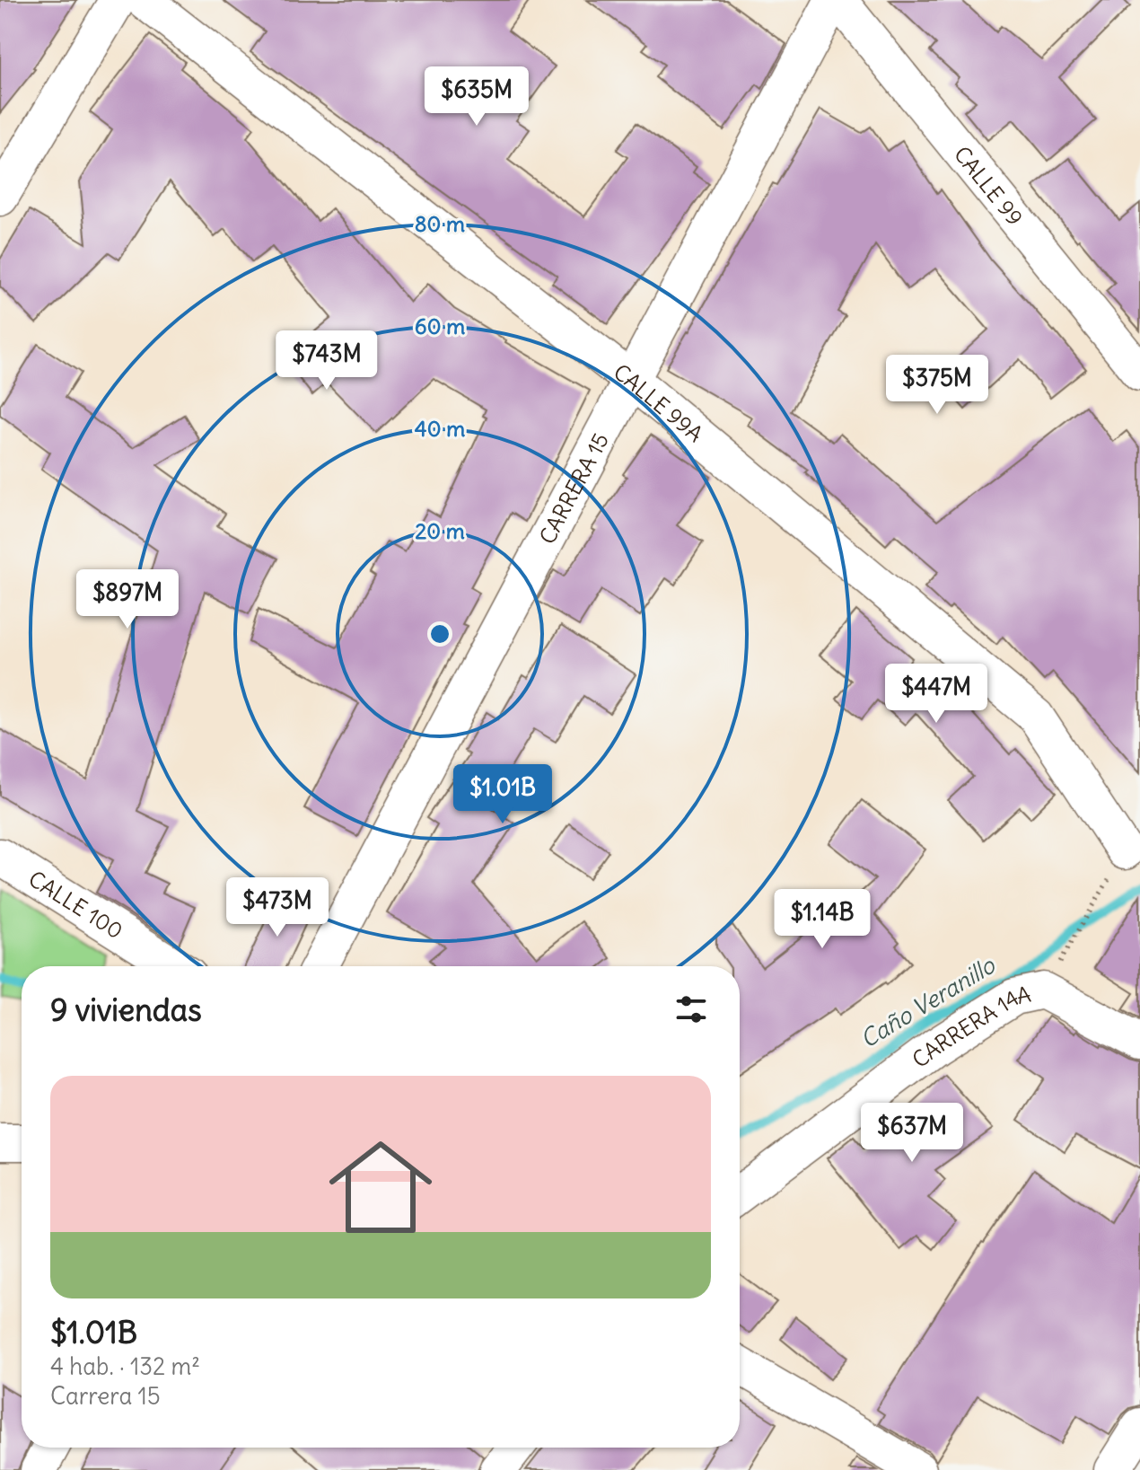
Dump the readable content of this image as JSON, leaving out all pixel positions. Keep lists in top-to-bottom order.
{
  "streets": {
    "street": [
      "CALLE 99",
      "CALLE 99A",
      "CARRERA 15",
      "CALLE 100",
      "CARRERA 14A"
    ]
  },
  "crossings": [
    ["CALLE 99", "CARRERA 15"],
    ["CALLE 99A", "CARRERA 15"]
  ],
  "water": ["Caño Veranillo"],
  "page": {
    "price": [
      "$635M",
      "$743M",
      "$375M",
      "$897M",
      "$447M",
      "$1.01B",
      "$473M",
      "$1.14B",
      "$637M"
    ],
    "heading": "9 viviendas",
    "list": [
      {
        "name": "$1.01B",
        "note": "4 hab. · 132 m² · Carrera 15"
      }
    ]
  },
  "rings": [
    "80 m",
    "60 m",
    "40 m",
    "20 m"
  ]
}
